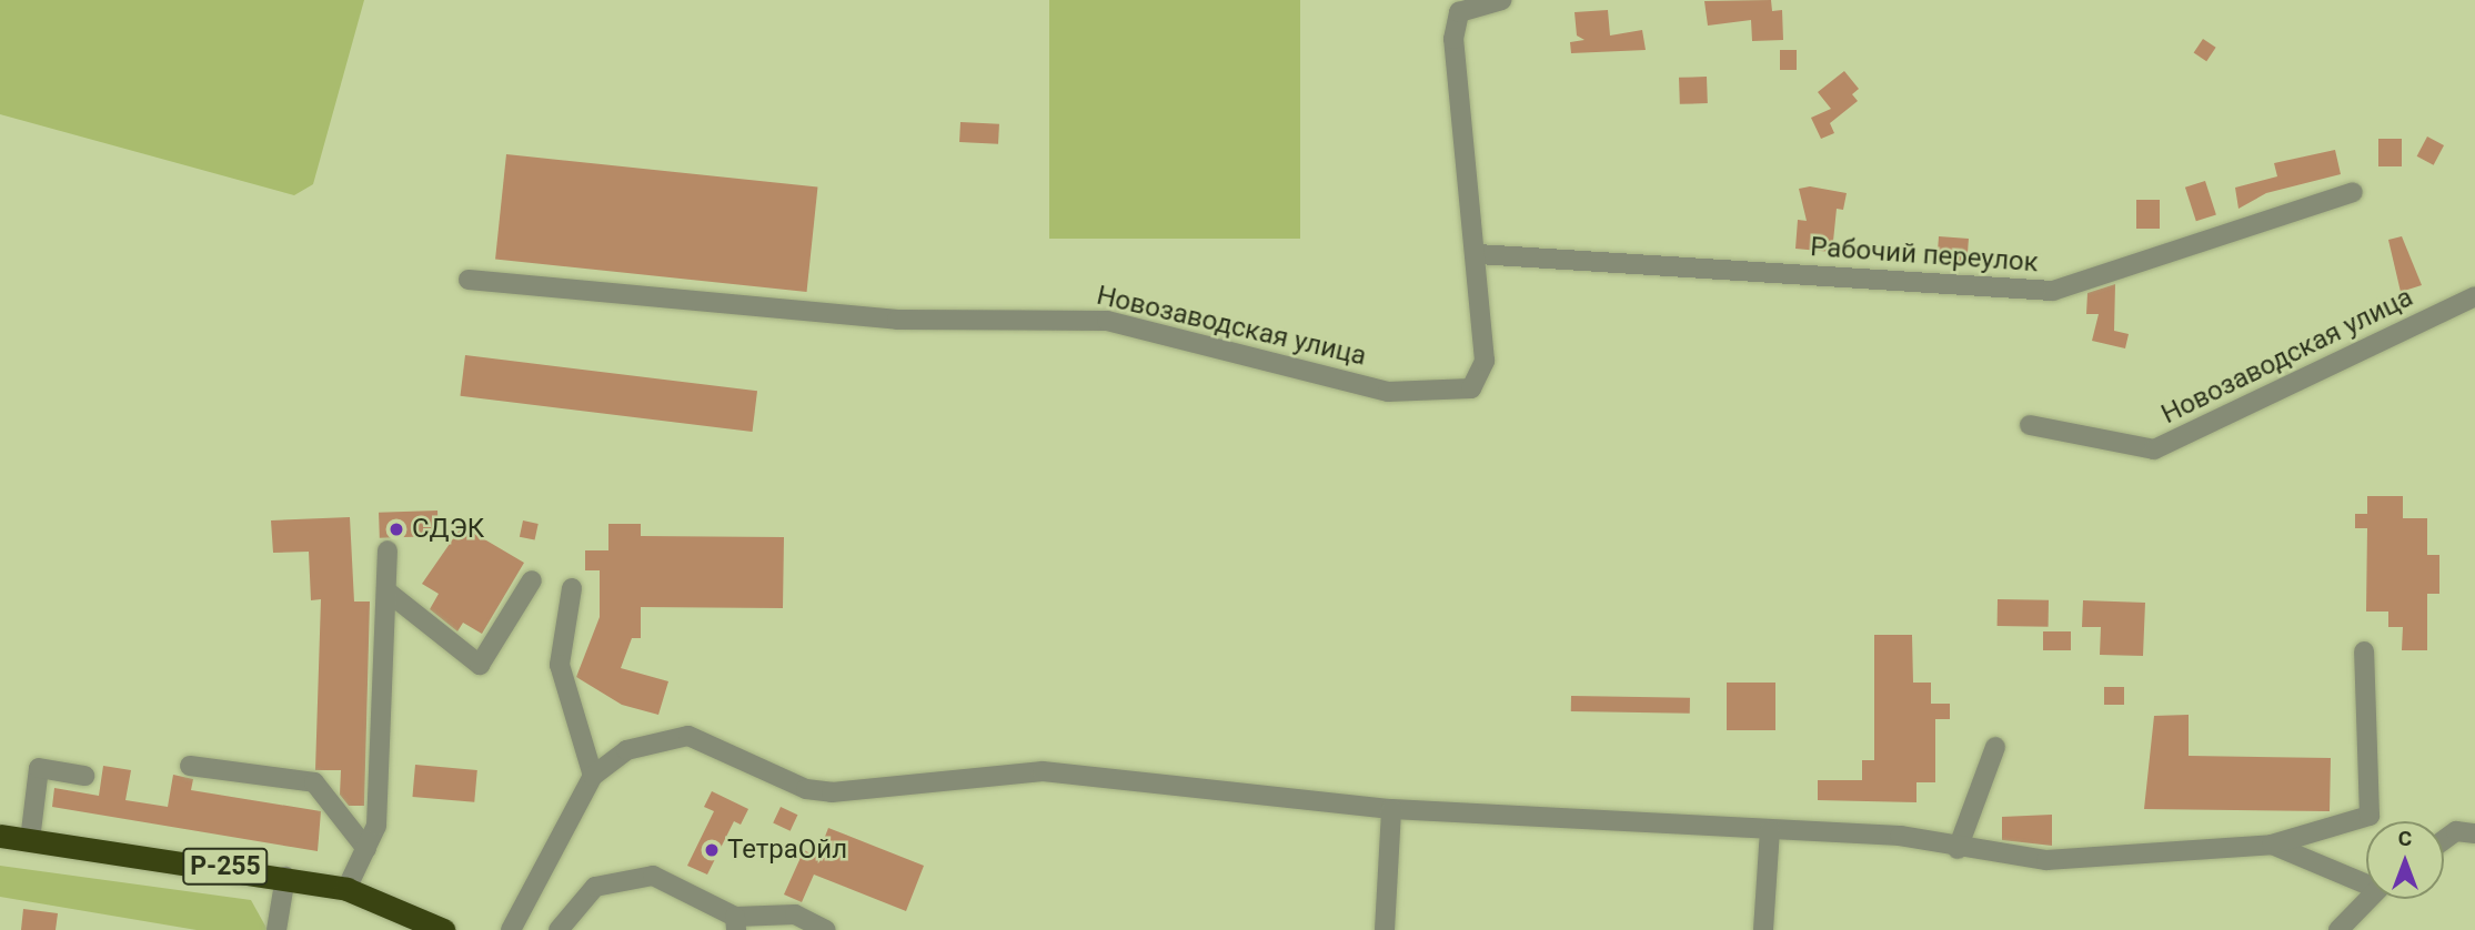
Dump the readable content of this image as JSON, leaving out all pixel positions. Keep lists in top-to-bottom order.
{
  "streets": {
    "highway": ["Р-255"],
    "street": ["Рабочий переулок", "Новозаводская улица"]
  },
  "crossings": [
    ["Рабочий переулок", "Новозаводская улица"]
  ],
  "places": ["СДЭК", "ТетраОйл"],
  "north": "top"
}
